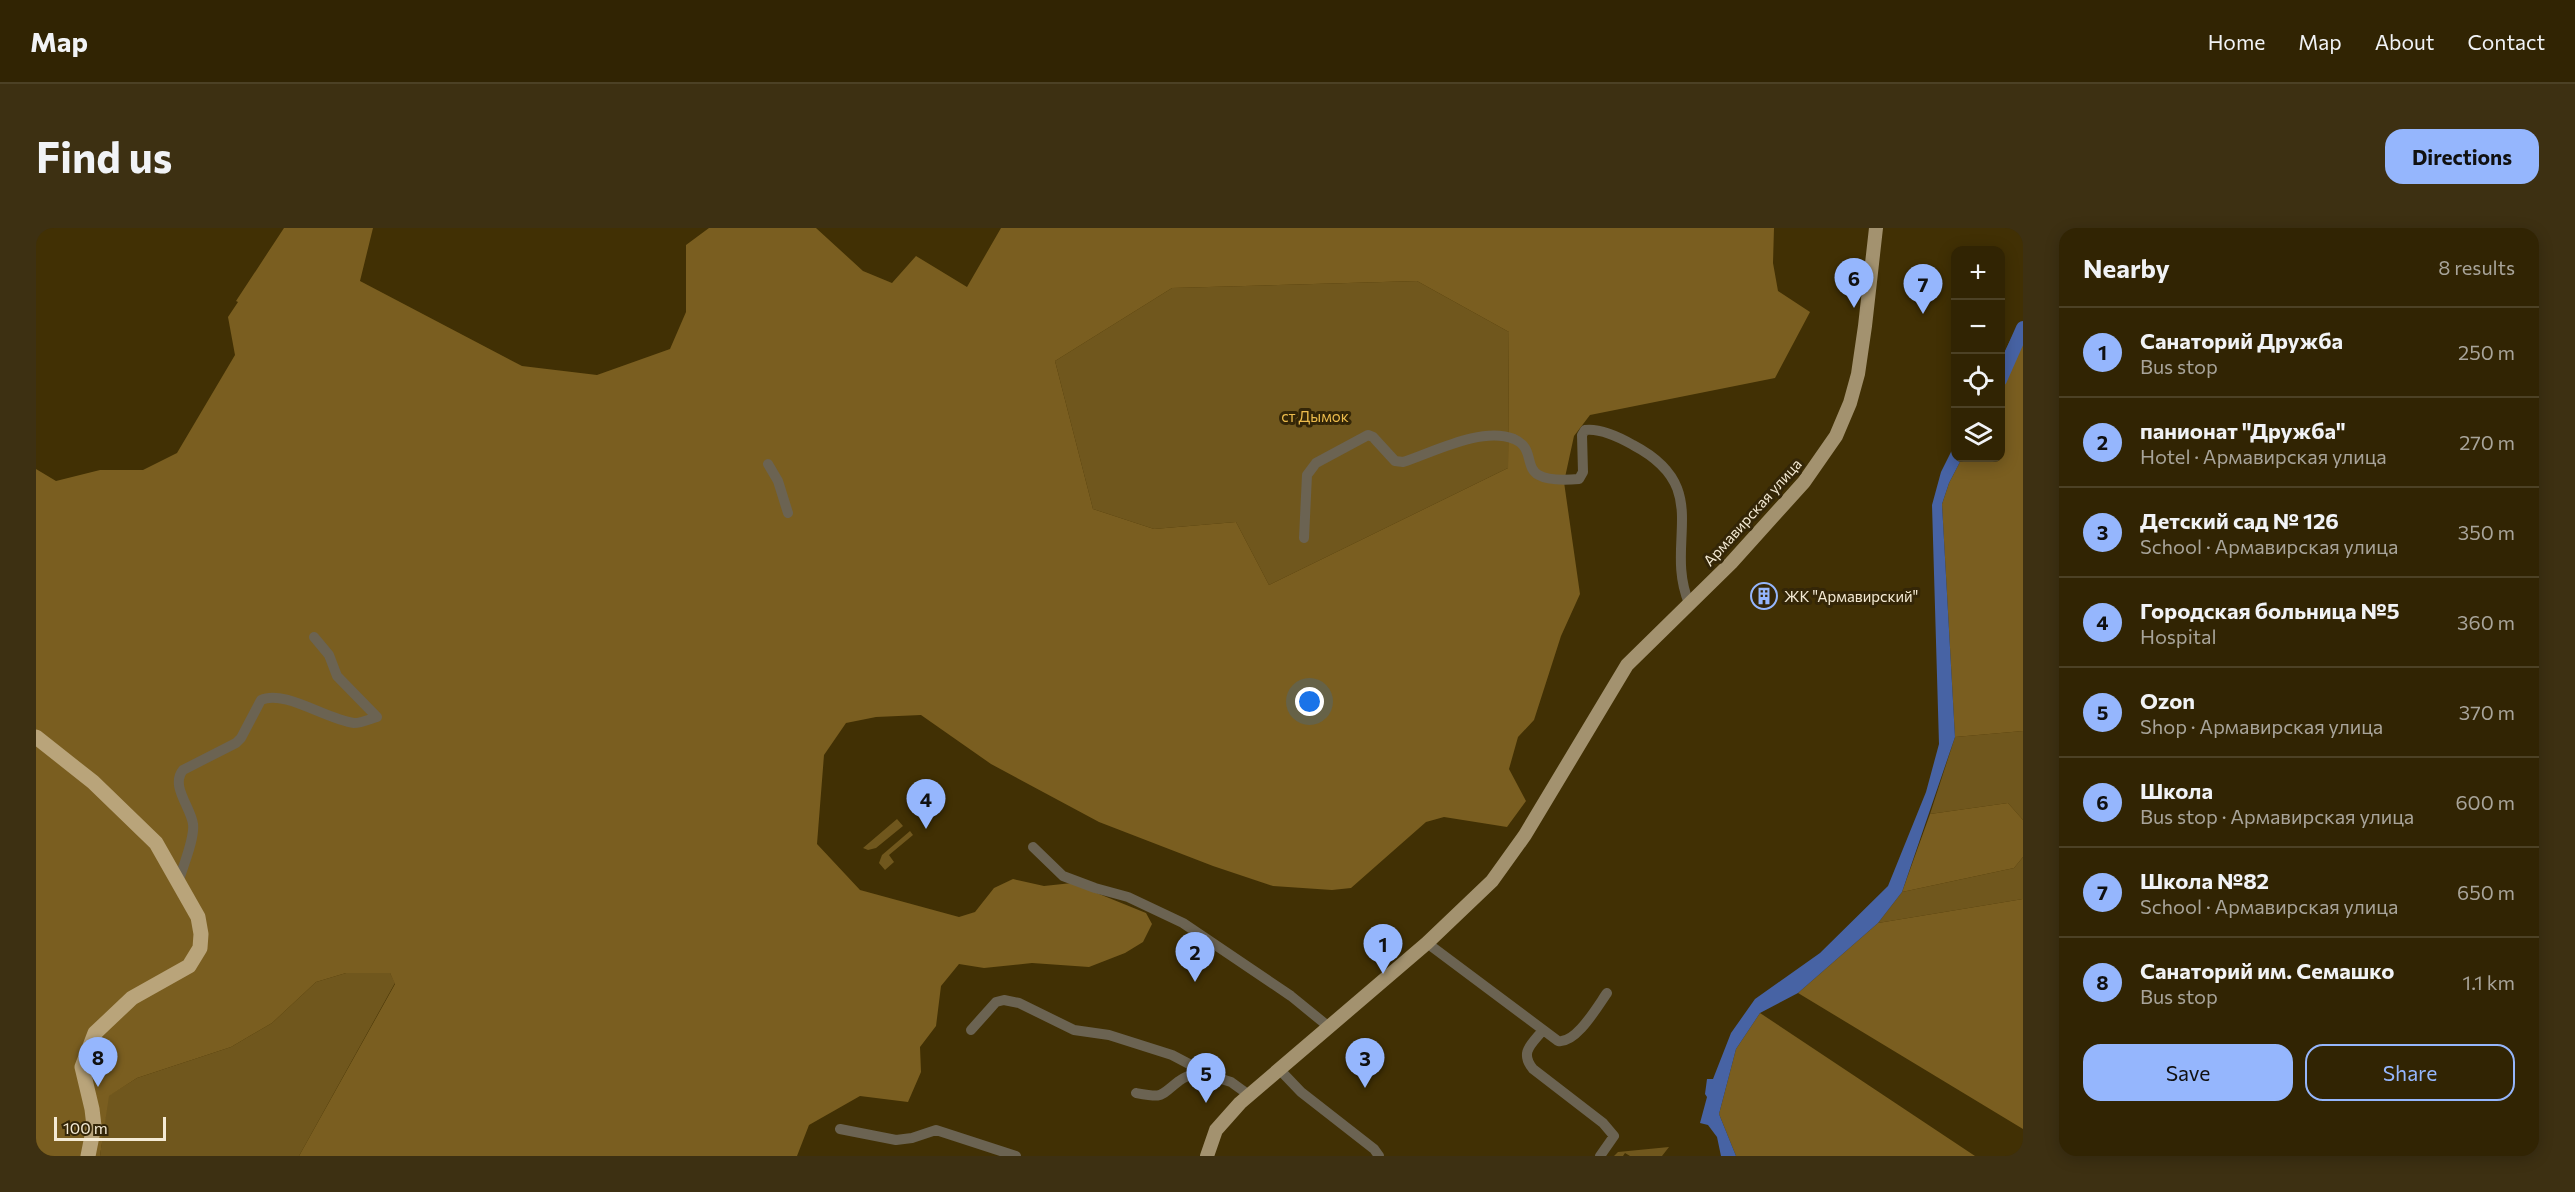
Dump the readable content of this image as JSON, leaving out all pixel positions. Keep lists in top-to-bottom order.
{
  "streets": {
    "main road": ["Армавирская улица"]
  },
  "parks": ["ст Дымок"],
  "places": {
    "building": ["ЖК \"Армавирский\""]
  },
  "scale_bar": "100 m",
  "page": {
    "header": "Map",
    "nav": [
      "Home",
      "Map",
      "About",
      "Contact"
    ],
    "buttons": [
      "Directions",
      ["Save", "Share"]
    ],
    "title": "Find us",
    "heading": ["Nearby", "8 results"],
    "map_buttons": ["+", "−"],
    "pins": [
      "6",
      "7",
      "4",
      "1",
      "2",
      "8",
      "3",
      "5"
    ],
    "list": [
      {
        "mark": "1",
        "name": "Санаторий Дружба",
        "note": "Bus stop",
        "value": "250 m"
      },
      {
        "mark": "2",
        "name": "панионат \"Дружба\"",
        "note": "Hotel · Армавирская улица",
        "value": "270 m"
      },
      {
        "mark": "3",
        "name": "Детский сад № 126",
        "note": "School · Армавирская улица",
        "value": "350 m"
      },
      {
        "mark": "4",
        "name": "Городская больница №5",
        "note": "Hospital",
        "value": "360 m"
      },
      {
        "mark": "5",
        "name": "Ozon",
        "note": "Shop · Армавирская улица",
        "value": "370 m"
      },
      {
        "mark": "6",
        "name": "Школа",
        "note": "Bus stop · Армавирская улица",
        "value": "600 m"
      },
      {
        "mark": "7",
        "name": "Школа №82",
        "note": "School · Армавирская улица",
        "value": "650 m"
      },
      {
        "mark": "8",
        "name": "Санаторий им. Семашко",
        "note": "Bus stop",
        "value": "1.1 km"
      }
    ],
    "scale": "100 m"
  }
}
